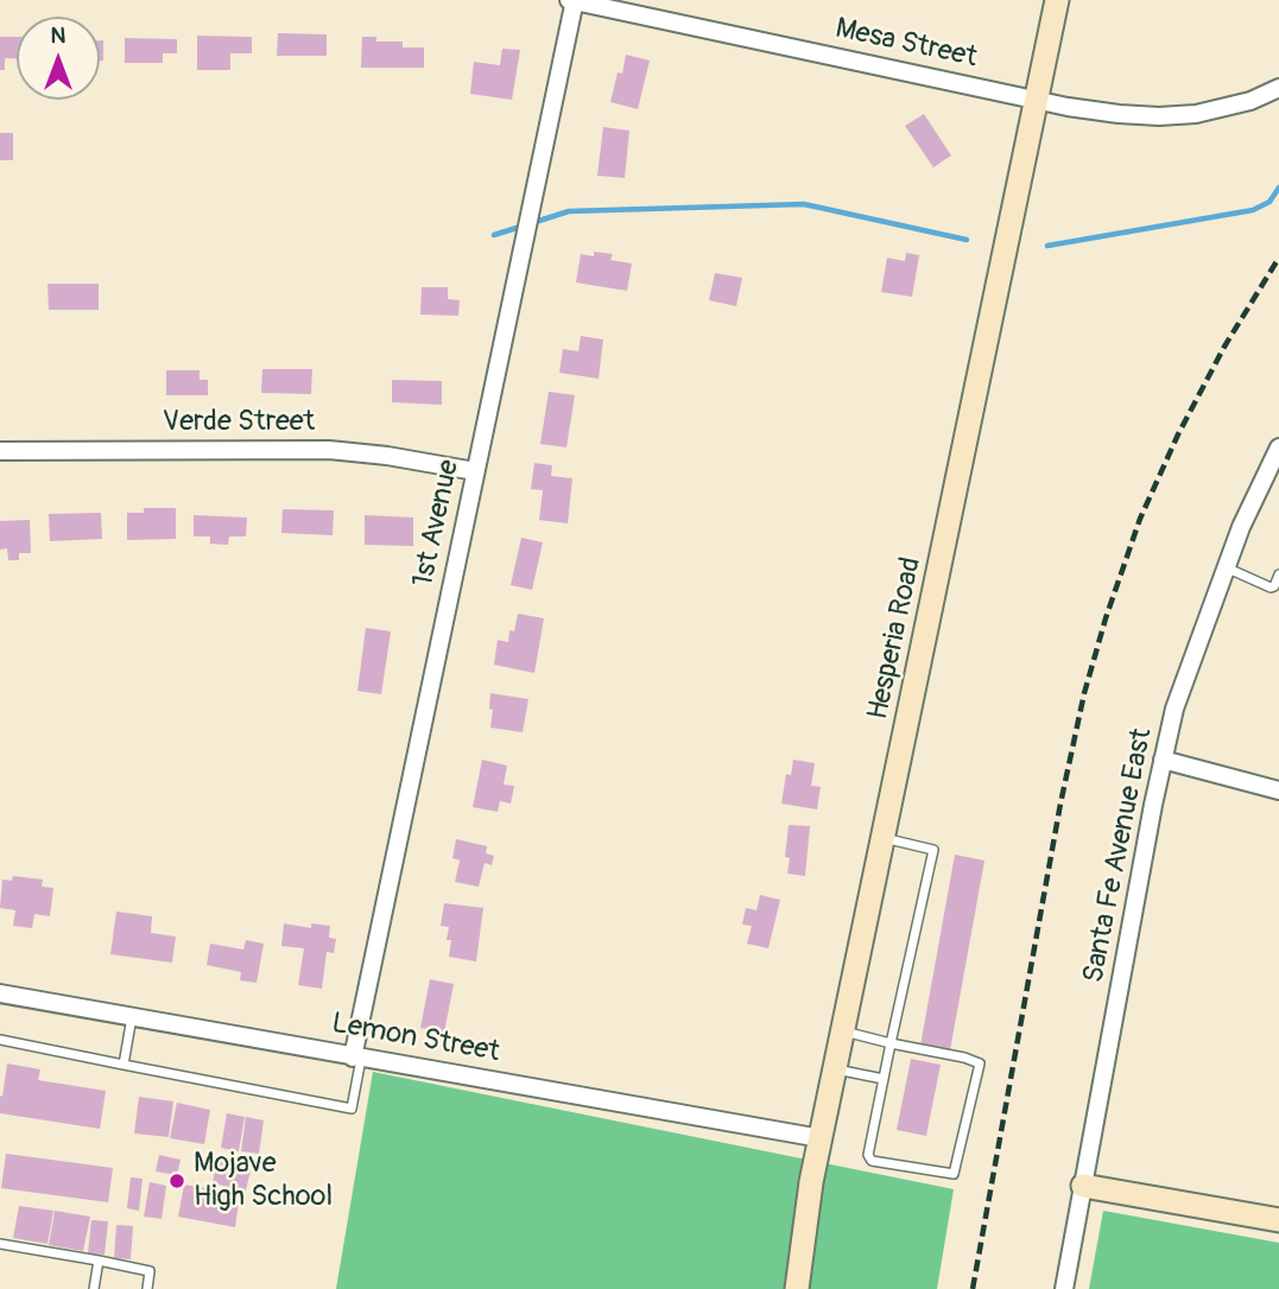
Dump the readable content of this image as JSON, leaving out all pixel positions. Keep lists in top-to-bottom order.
{
  "streets": {
    "main road": ["Hesperia Road"],
    "street": [
      "Mesa Street",
      "Verde Street",
      "1st Avenue",
      "Santa Fe Avenue East",
      "Lemon Street"
    ]
  },
  "crossings": [
    ["Mesa Street", "1st Avenue"],
    ["Mesa Street", "Hesperia Road"],
    ["Verde Street", "1st Avenue"],
    ["1st Avenue", "Lemon Street"],
    ["Hesperia Road", "Lemon Street"]
  ],
  "places": ["Mojave High School"],
  "north": "top"
}
